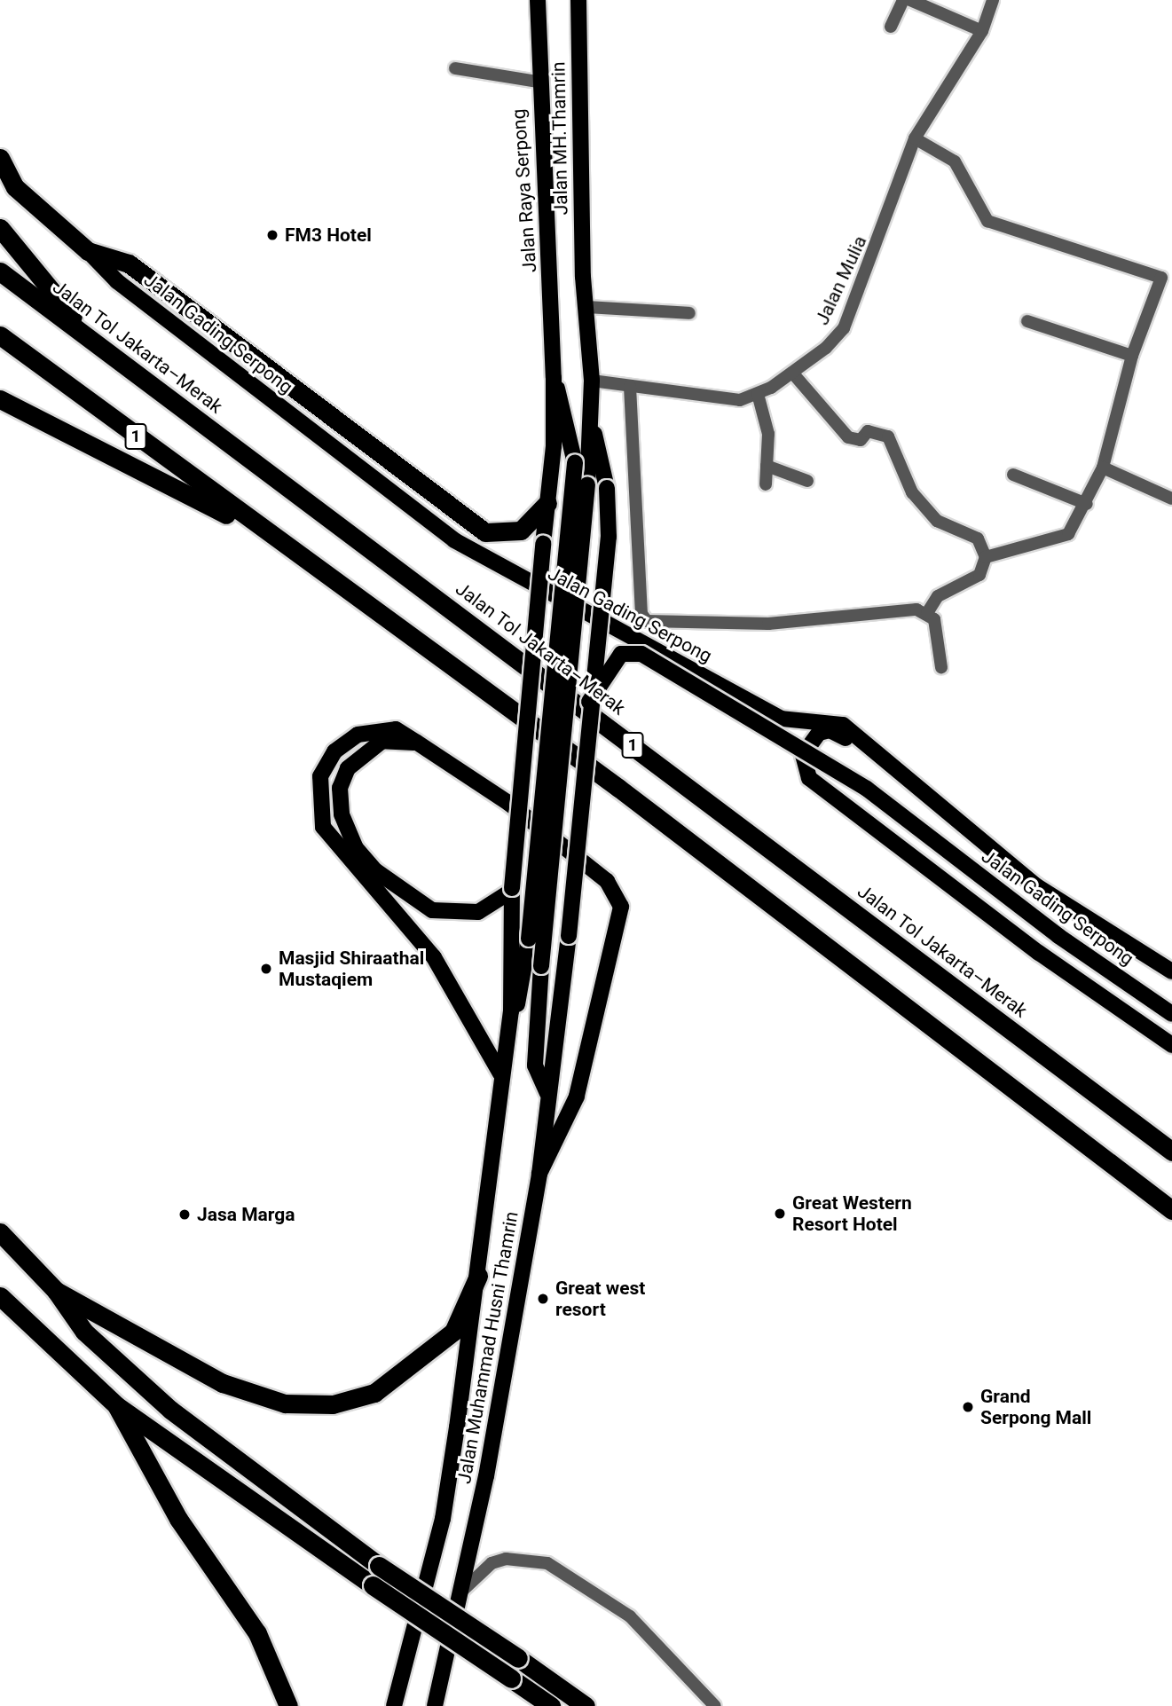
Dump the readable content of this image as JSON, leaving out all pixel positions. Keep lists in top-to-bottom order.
{
  "streets": {
    "highway": ["Jalan Tol Jakarta–Merak", "1"],
    "main road": [
      "Jalan MH.Thamrin",
      "Jalan Raya Serpong",
      "Jalan Gading Serpong",
      "Jalan Muhammad Husni Thamrin"
    ],
    "street": ["Jalan Mulia"]
  },
  "crossings": [
    ["Jalan Raya Serpong", "Jalan Muhammad Husni Thamrin"],
    ["Jalan Gading Serpong", "Jalan Muhammad Husni Thamrin"]
  ],
  "places": [
    "FM3 Hotel",
    "Masjid Shiraathal Mustaqiem",
    "Great Western Resort Hotel",
    "Jasa Marga",
    "Great west resort",
    "Grand Serpong Mall"
  ]
}
